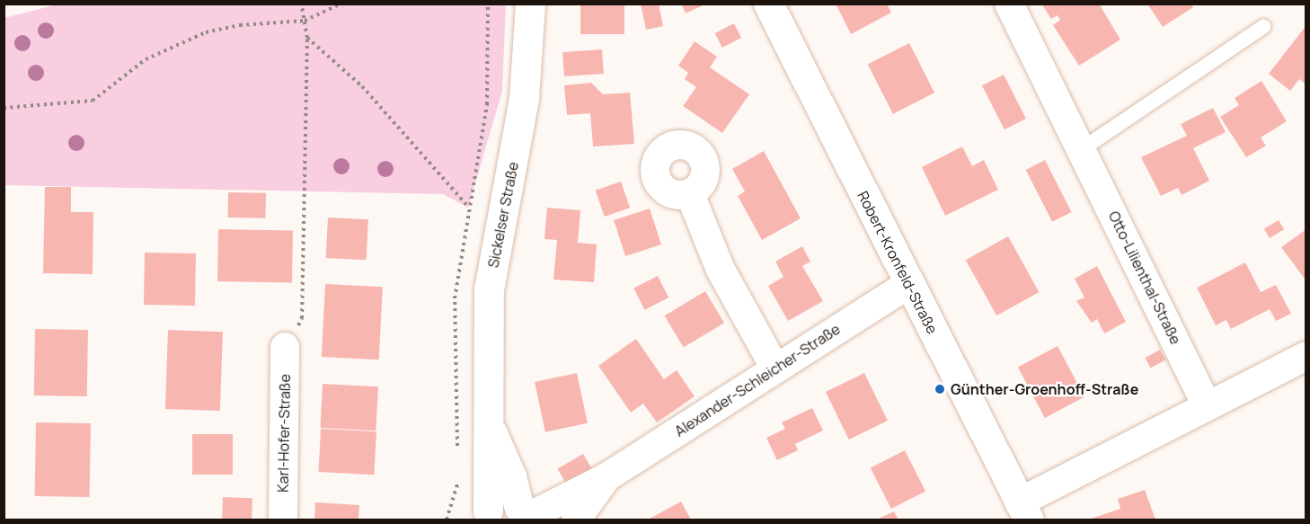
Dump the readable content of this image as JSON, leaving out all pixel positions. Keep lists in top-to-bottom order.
{
  "streets": {
    "main road": ["Sickelser Straße", "Robert-Kronfeld-Straße"],
    "street": ["Otto-Lilienthal-Straße", "Alexander-Schleicher-Straße", "Karl-Hofer-Straße"]
  },
  "crossings": [
    ["Sickelser Straße", "Alexander-Schleicher-Straße"],
    ["Robert-Kronfeld-Straße", "Alexander-Schleicher-Straße"]
  ],
  "places": ["Günther-Groenhoff-Straße"]
}
